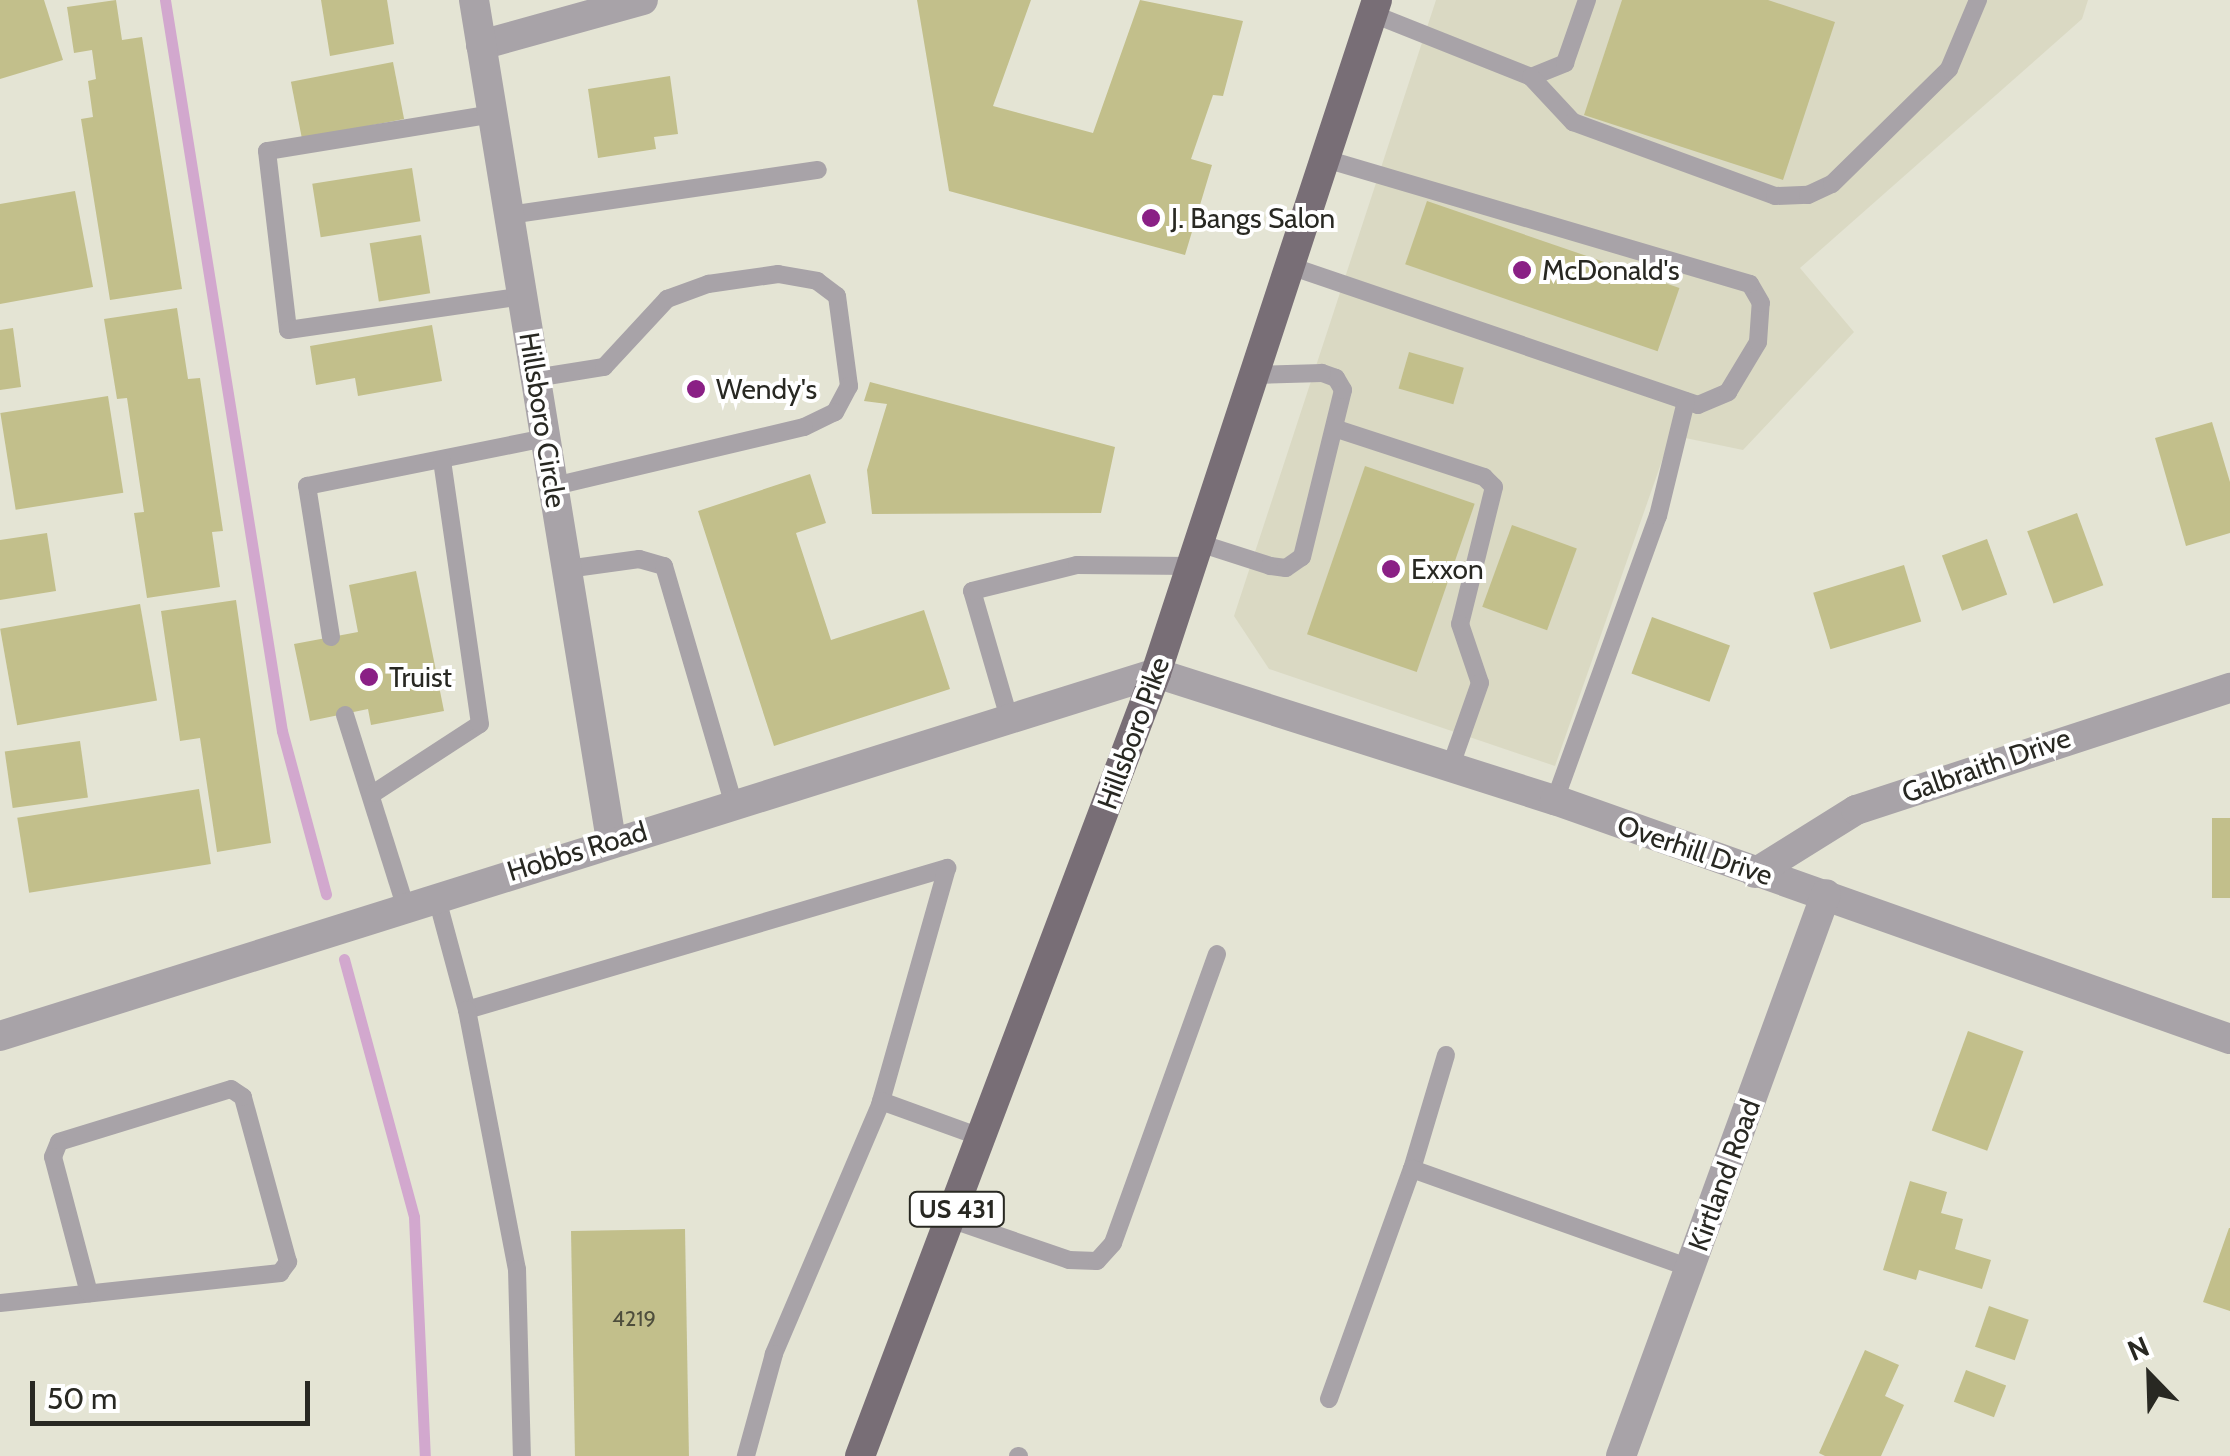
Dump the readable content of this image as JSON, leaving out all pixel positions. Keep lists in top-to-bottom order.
{
  "streets": {
    "main road": ["Hillsboro Pike", "US 431"],
    "street": [
      "Hillsboro Circle",
      "Galbraith Drive",
      "Overhill Drive",
      "Hobbs Road",
      "Kirtland Road"
    ]
  },
  "crossings": [
    ["Hillsboro Circle", "Hobbs Road"],
    ["Hillsboro Pike", "Overhill Drive"],
    ["Hillsboro Pike", "Hobbs Road"],
    ["Galbraith Drive", "Overhill Drive"],
    ["Overhill Drive", "Hobbs Road"],
    ["Overhill Drive", "Kirtland Road"]
  ],
  "places": [
    "J. Bangs Salon",
    "McDonald's",
    "Wendy's",
    "Exxon",
    "Truist"
  ],
  "house_numbers": ["4219"],
  "scale_bar": "50 m",
  "north": "top left"
}
